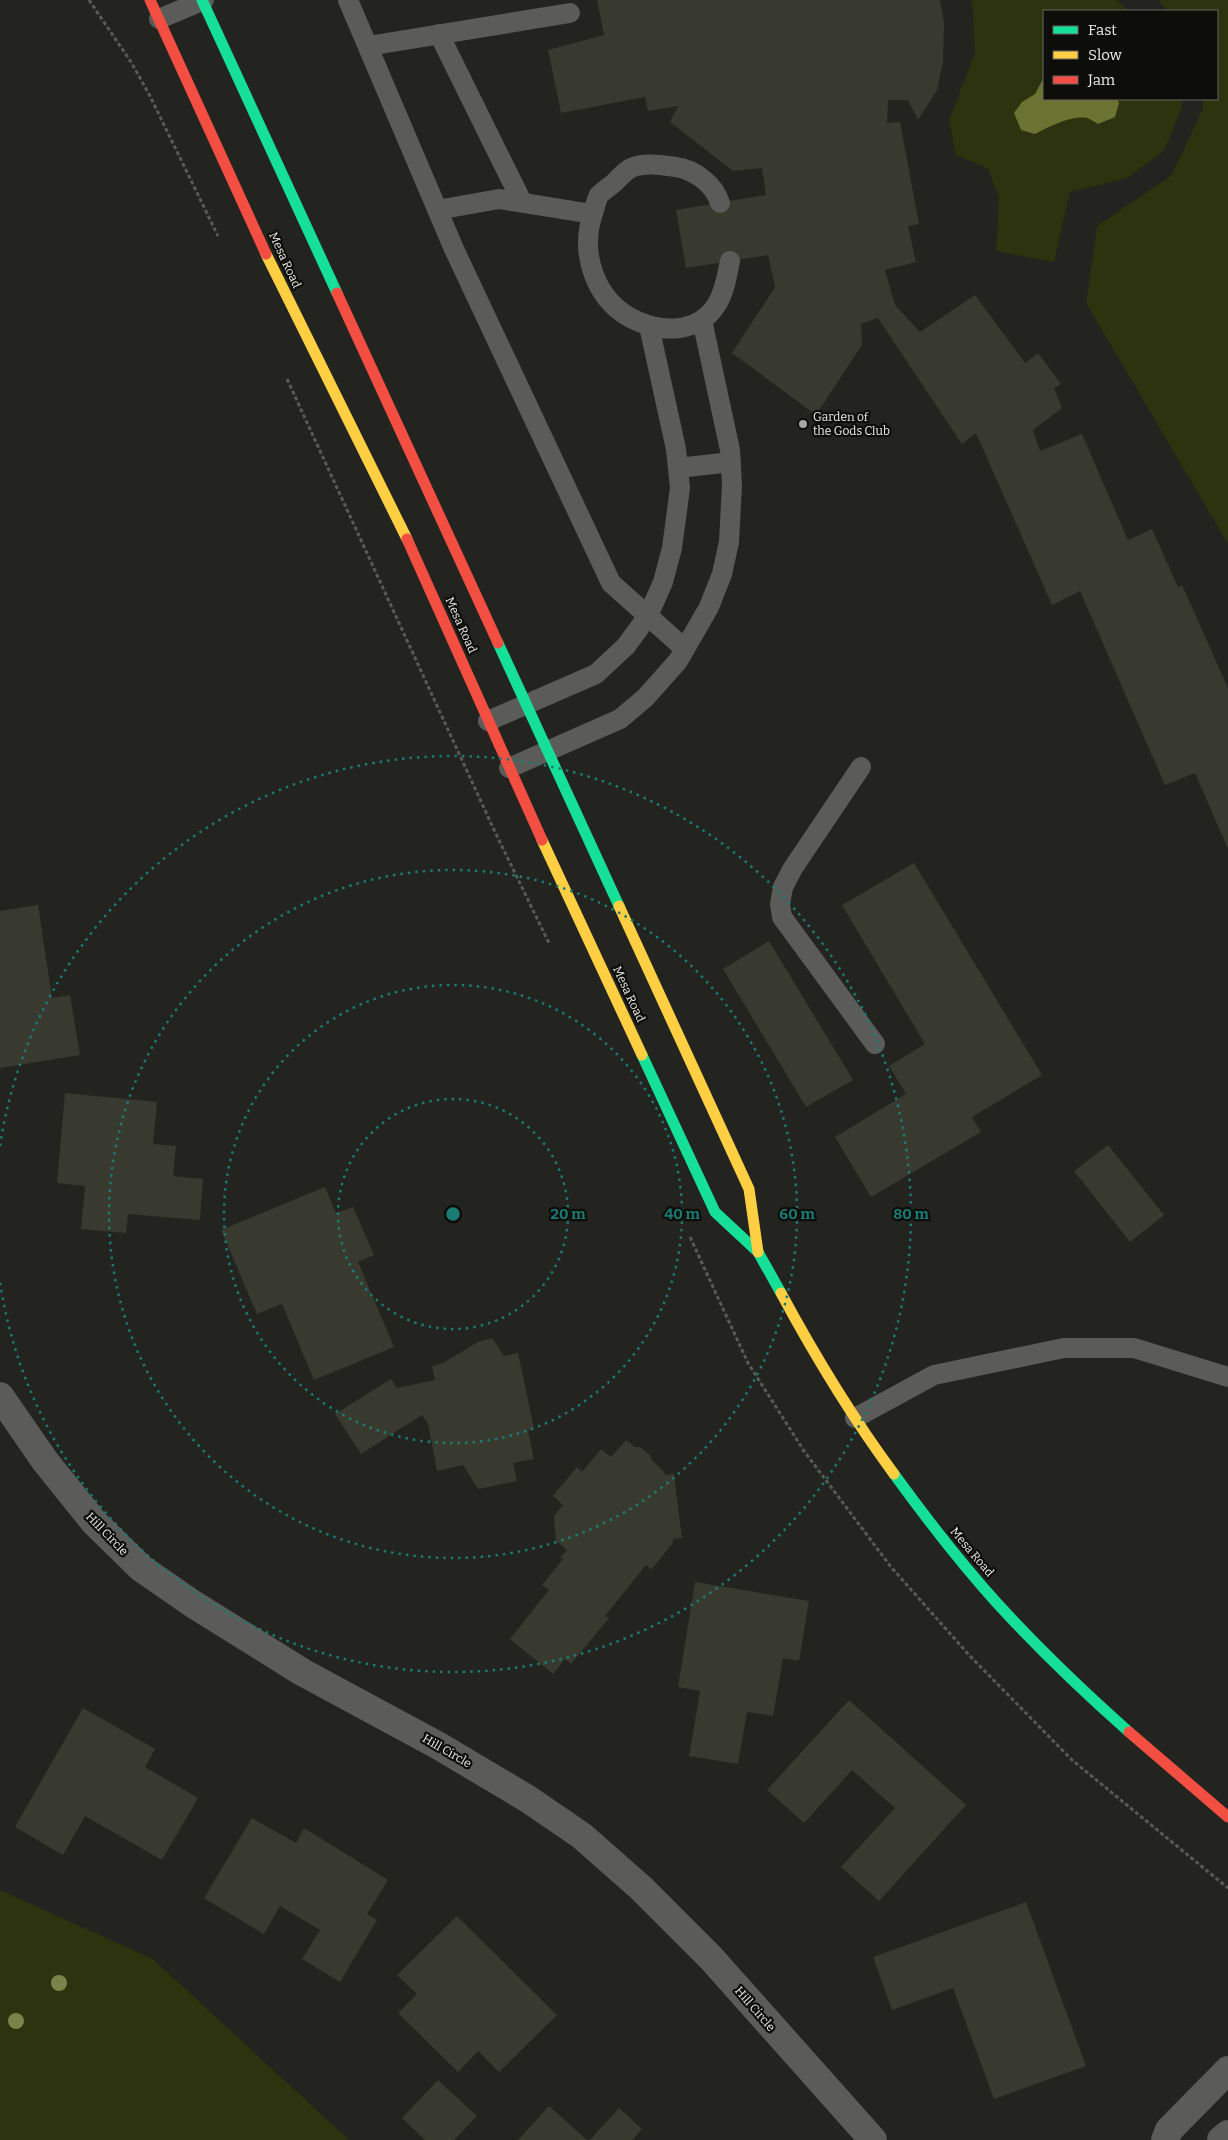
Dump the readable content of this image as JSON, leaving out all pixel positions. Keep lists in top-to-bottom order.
{
  "streets": {
    "main road": ["Mesa Road"],
    "street": ["Hill Circle"]
  },
  "places": ["Garden of the Gods Club"],
  "legend": ["Fast", "Slow", "Jam"],
  "rings": [
    "20 m",
    "40 m",
    "60 m",
    "80 m"
  ]
}
